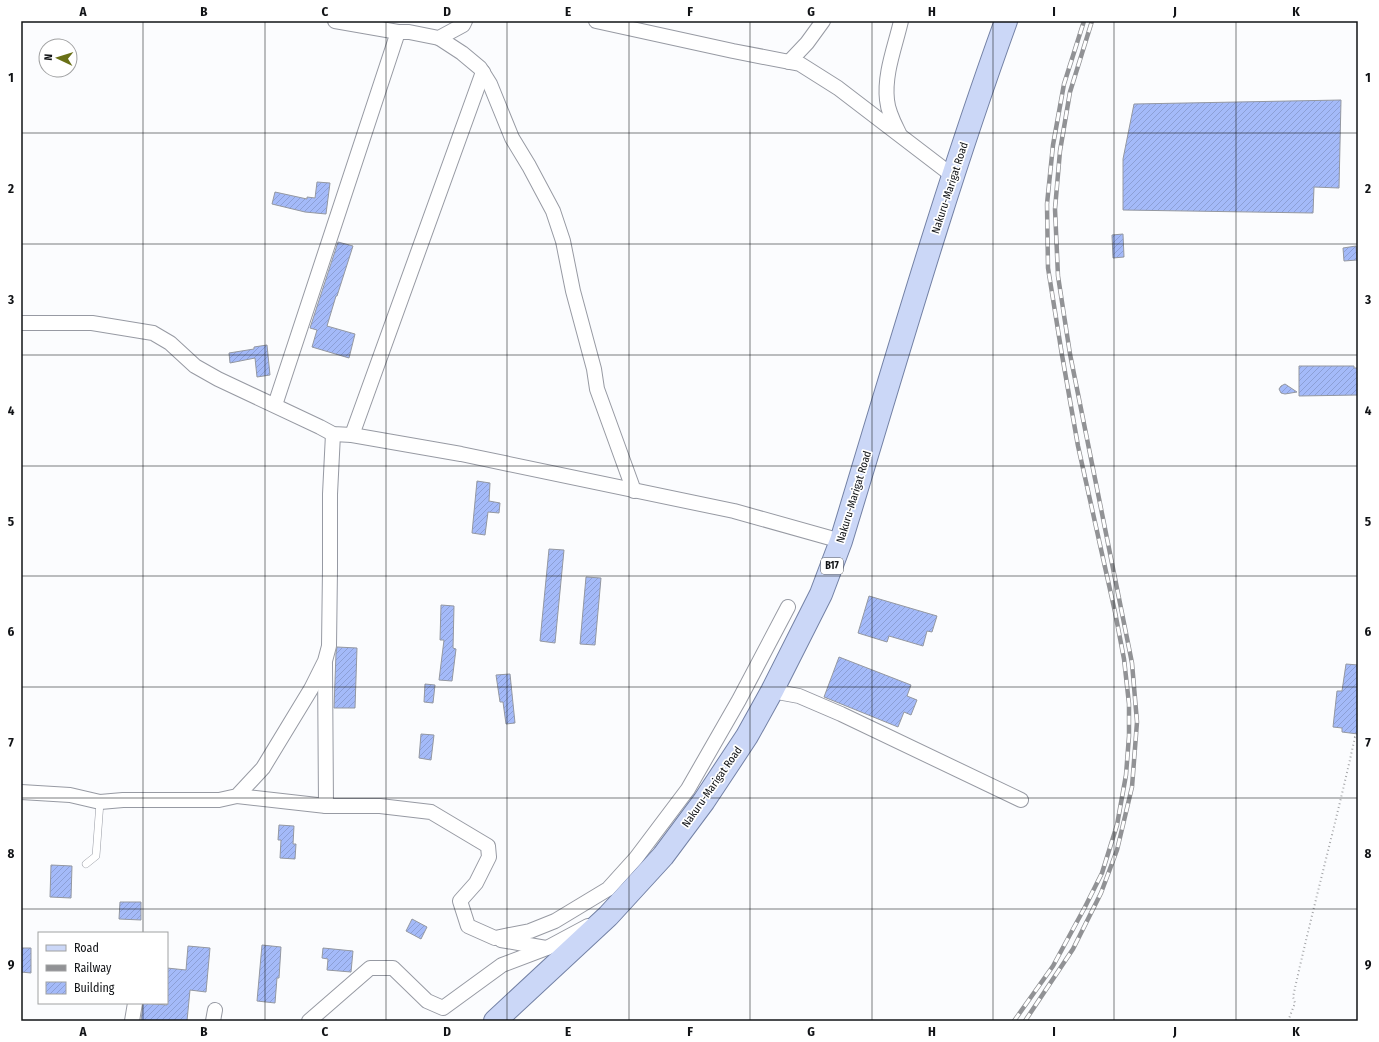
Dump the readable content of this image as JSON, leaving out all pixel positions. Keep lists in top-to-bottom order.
{
  "streets": {
    "main road": ["Nakuru-Marigat Road", "B17"]
  },
  "legend": ["Road", "Railway", "Building"],
  "north": "left",
  "grid": {
    "columns": [
      "A",
      "B",
      "C",
      "D",
      "E",
      "F",
      "G",
      "H",
      "I",
      "J",
      "K"
    ],
    "rows": [
      "1",
      "2",
      "3",
      "4",
      "5",
      "6",
      "7",
      "8",
      "9"
    ]
  }
}
